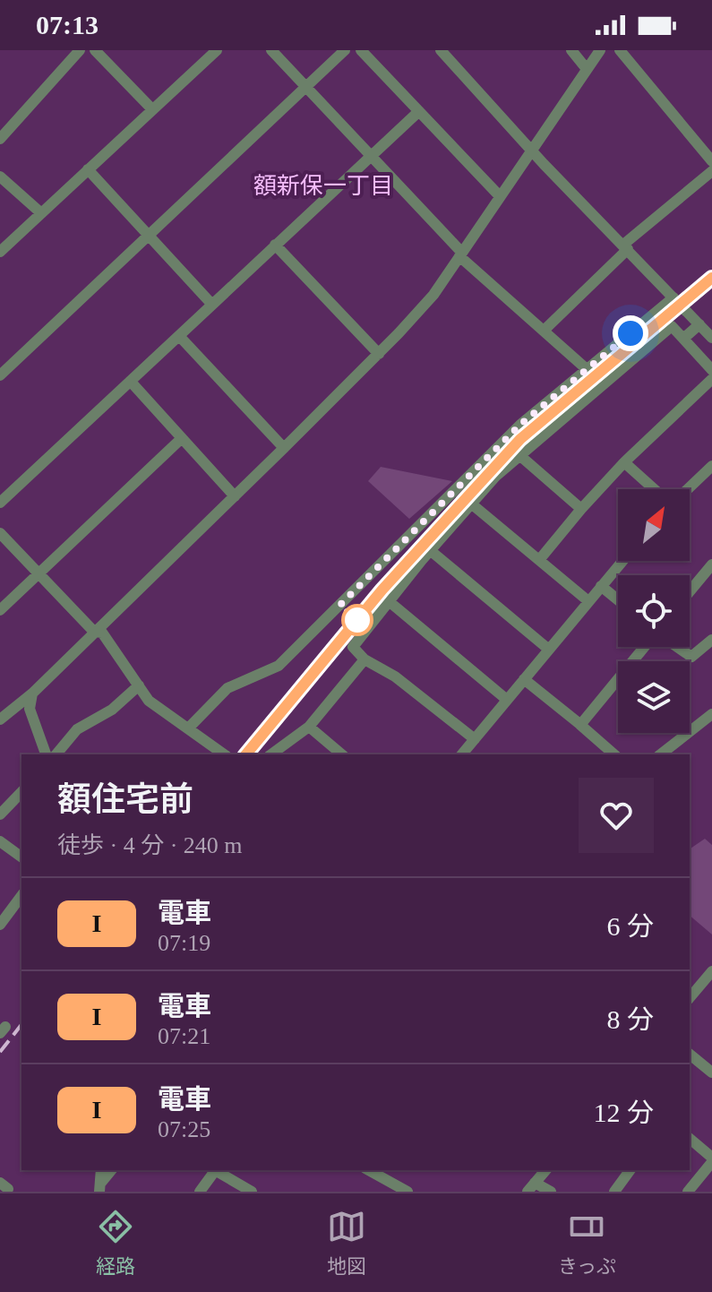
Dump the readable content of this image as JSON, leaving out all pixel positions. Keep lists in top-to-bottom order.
{
  "districts": ["額新保一丁目"],
  "north": "top right",
  "page": {
    "status": "07:13",
    "heading": ["額住宅前", "徒歩 · 4 分 · 240 m"],
    "list": [
      {
        "mark": "I",
        "name": "電車",
        "note": "07:19",
        "value": "6 分"
      },
      {
        "mark": "I",
        "name": "電車",
        "note": "07:21",
        "value": "8 分"
      },
      {
        "mark": "I",
        "name": "電車",
        "note": "07:25",
        "value": "12 分"
      }
    ],
    "tabs": ["経路", "地図", "きっぷ"]
  }
}
